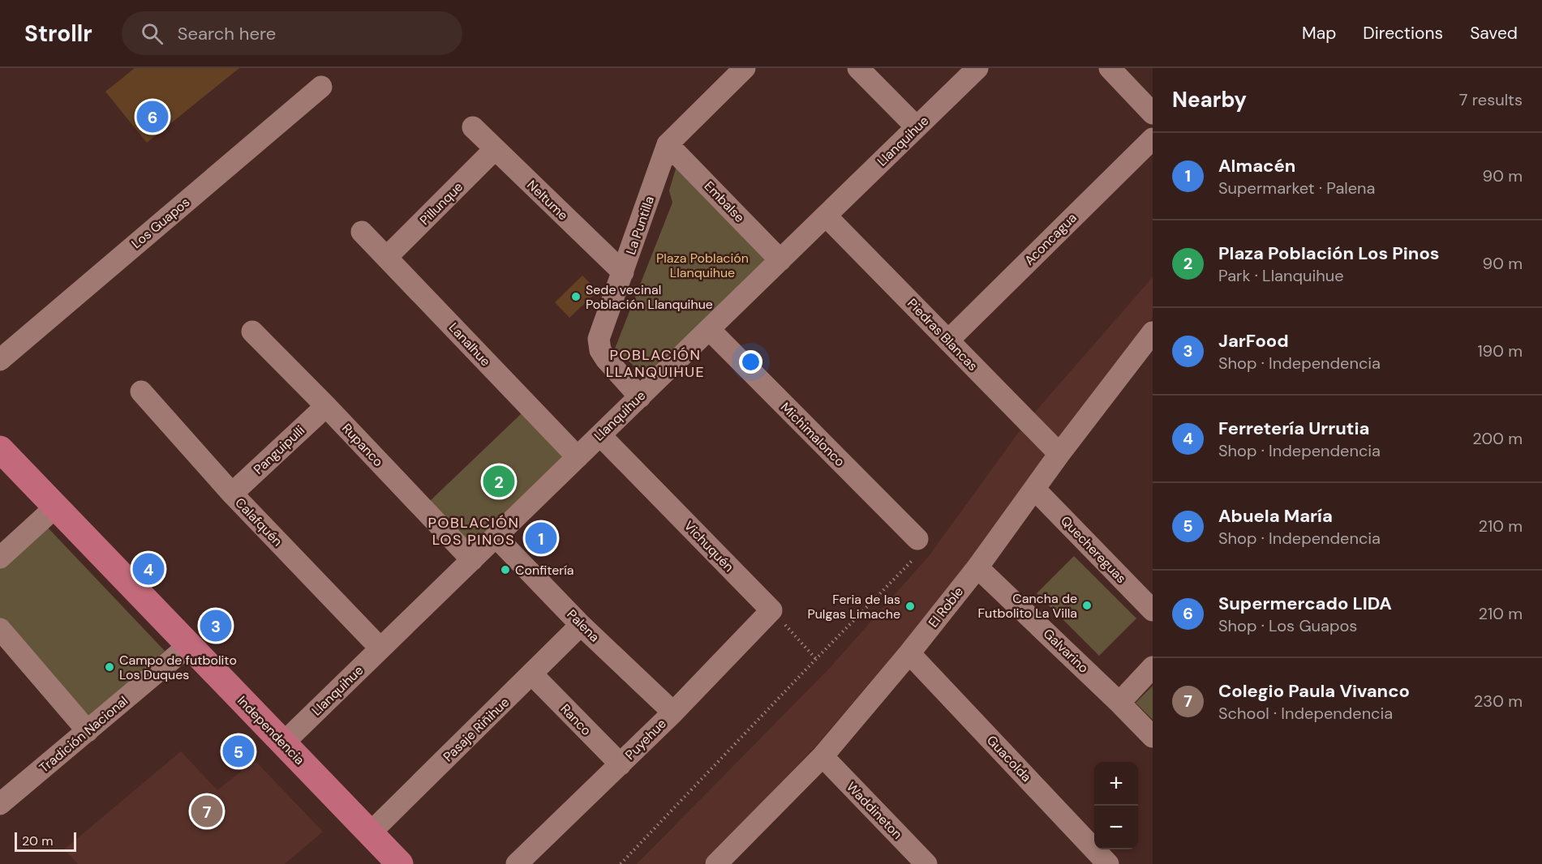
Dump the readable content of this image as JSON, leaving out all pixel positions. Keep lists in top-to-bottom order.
{
  "streets": {
    "main road": ["Independencia"],
    "street": [
      "Llanquihue",
      "Neltume",
      "Embalse",
      "Pillunque",
      "Los Guapos",
      "La Puntilla",
      "Aconcagua",
      "Piedras Blancas",
      "Lanalhue",
      "Michimalonco",
      "Rupanco",
      "Panguipulli",
      "Calafquén",
      "Vichuquén",
      "Quechereguas",
      "El Roble",
      "Palena",
      "Galvarino",
      "Ranco",
      "Pasaje Riñihue",
      "Tradición Nacional",
      "Puyehue",
      "Guacolda",
      "Waddineton"
    ]
  },
  "crossings": [
    ["Llanquihue", "Embalse"],
    ["Llanquihue", "La Puntilla"],
    ["Llanquihue", "Piedras Blancas"],
    ["Llanquihue", "Lanalhue"],
    ["Llanquihue", "Michimalonco"],
    ["Llanquihue", "Rupanco"],
    ["Llanquihue", "Calafquén"],
    ["Llanquihue", "Vichuquén"],
    ["Llanquihue", "Palena"],
    ["Llanquihue", "Independencia"],
    ["Neltume", "Pillunque"],
    ["Neltume", "La Puntilla"],
    ["Embalse", "La Puntilla"],
    ["Pillunque", "Lanalhue"],
    ["Aconcagua", "Piedras Blancas"],
    ["Piedras Blancas", "El Roble"],
    ["Rupanco", "Panguipulli"],
    ["Panguipulli", "Calafquén"],
    ["Vichuquén", "Puyehue"],
    ["Quechereguas", "El Roble"],
    ["El Roble", "Galvarino"],
    ["El Roble", "Guacolda"],
    ["El Roble", "Waddineton"],
    ["Palena", "Pasaje Riñihue"],
    ["Palena", "Puyehue"],
    ["Ranco", "Pasaje Riñihue"],
    ["Ranco", "Puyehue"],
    ["Pasaje Riñihue", "Independencia"],
    ["Independencia", "Tradición Nacional"]
  ],
  "districts": ["POBLACIÓN LLANQUIHUE", "POBLACIÓN LOS PINOS"],
  "parks": ["Plaza Población Llanquihue"],
  "places": [
    "Sede vecinal Población Llanquihue",
    "Confitería",
    "Cancha de Futbolito La Villa",
    "Feria de las Pulgas Limache",
    "Campo de futbolito Los Duques"
  ],
  "scale_bar": "20 m",
  "page": {
    "header": "Strollr",
    "search": "Search here",
    "nav": ["Map", "Directions", "Saved"],
    "heading": ["Nearby", "7 results"],
    "pins": [
      "6",
      "2",
      "1",
      "4",
      "3",
      "5",
      "7"
    ],
    "list": [
      {
        "mark": "1",
        "name": "Almacén",
        "note": "Supermarket · Palena",
        "value": "90 m"
      },
      {
        "mark": "2",
        "name": "Plaza Población Los Pinos",
        "note": "Park · Llanquihue",
        "value": "90 m"
      },
      {
        "mark": "3",
        "name": "JarFood",
        "note": "Shop · Independencia",
        "value": "190 m"
      },
      {
        "mark": "4",
        "name": "Ferretería Urrutia",
        "note": "Shop · Independencia",
        "value": "200 m"
      },
      {
        "mark": "5",
        "name": "Abuela María",
        "note": "Shop · Independencia",
        "value": "210 m"
      },
      {
        "mark": "6",
        "name": "Supermercado LIDA",
        "note": "Shop · Los Guapos",
        "value": "210 m"
      },
      {
        "mark": "7",
        "name": "Colegio Paula Vivanco",
        "note": "School · Independencia",
        "value": "230 m"
      }
    ],
    "map_buttons": ["+", "−"],
    "scale": "20 m"
  }
}
